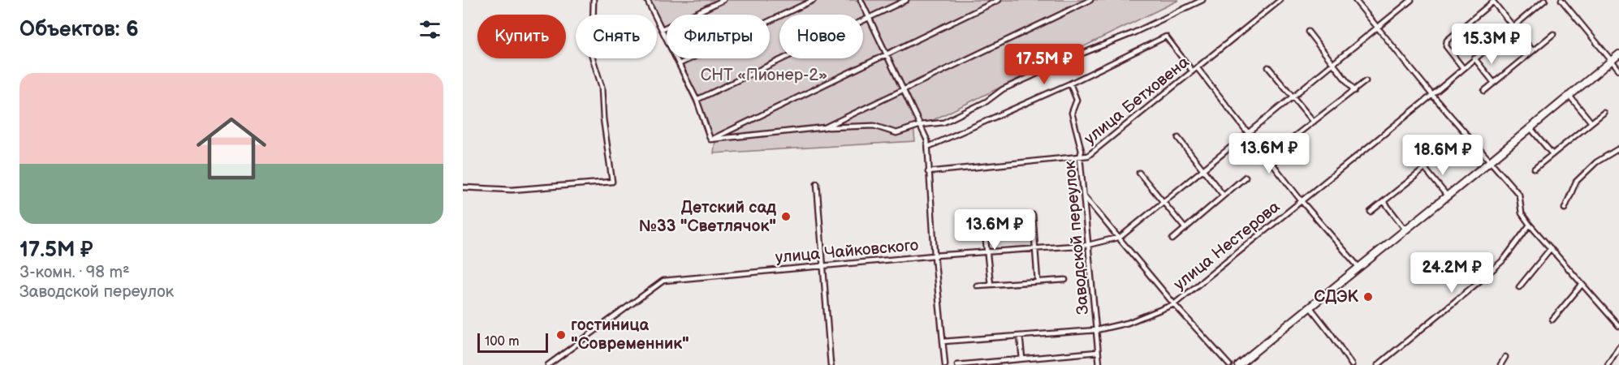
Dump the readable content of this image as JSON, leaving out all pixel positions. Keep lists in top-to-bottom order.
{
  "streets": {
    "street": [
      "улица Бетховена",
      "Заводской переулок",
      "улица Нестерова",
      "улица Чайковского"
    ]
  },
  "crossings": [
    ["улица Бетховена", "Заводской переулок"],
    ["Заводской переулок", "улица Нестерова"],
    ["Заводской переулок", "улица Чайковского"]
  ],
  "parks": ["СНТ «Пионер-2»"],
  "places": ["Детский сад №33 \"Светлячок\"", "СДЭК", "гостиница \"Современник\""],
  "scale_bar": "100 m",
  "page": {
    "heading": "Объектов: 6",
    "chip": [
      "Купить",
      "Снять",
      "Фильтры",
      "Новое"
    ],
    "price": [
      "15.3M ₽",
      "17.5M ₽",
      "13.6M ₽",
      "18.6M ₽",
      "13.6M ₽",
      "24.2M ₽"
    ],
    "list": [
      {
        "name": "17.5M ₽",
        "note": "3-комн. · 98 m² · Заводской переулок"
      }
    ],
    "scale": "100 m"
  }
}
